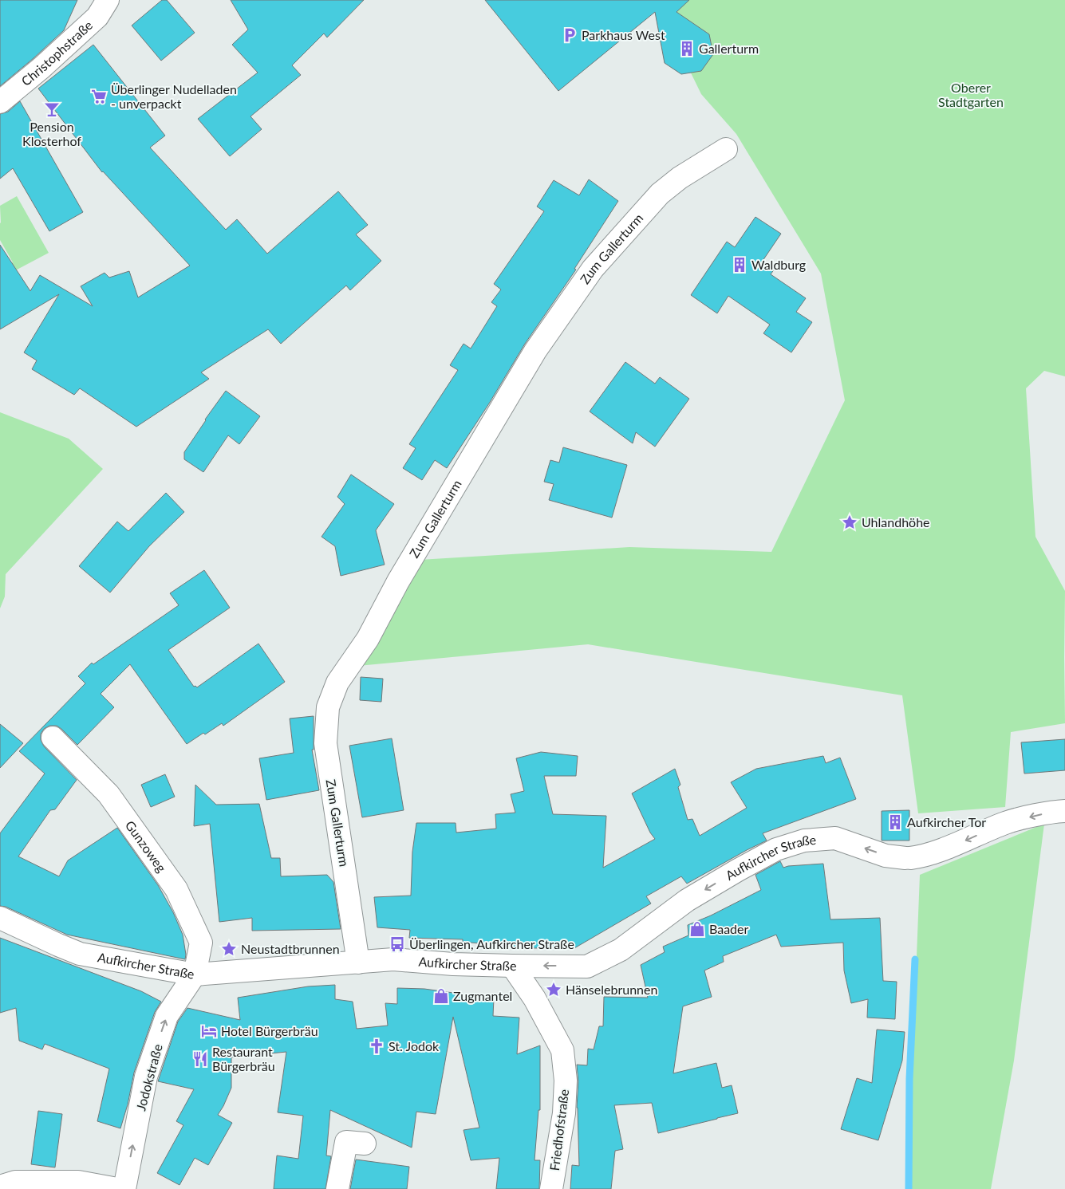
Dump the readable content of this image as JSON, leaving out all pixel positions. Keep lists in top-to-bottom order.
{
  "streets": {
    "street": [
      "Christophstraße",
      "Zum Gallerturm",
      "Gunzoweg",
      "Aufkircher Straße",
      "Jodokstraße",
      "Friedhofstraße"
    ]
  },
  "crossings": [
    ["Zum Gallerturm", "Aufkircher Straße"],
    ["Gunzoweg", "Aufkircher Straße"],
    ["Gunzoweg", "Jodokstraße"],
    ["Aufkircher Straße", "Jodokstraße"],
    ["Aufkircher Straße", "Friedhofstraße"]
  ],
  "one_way": ["Aufkircher Straße", "Jodokstraße"],
  "parks": ["Oberer Stadtgarten"],
  "places": {
    "parking": ["Parkhaus West"],
    "building": ["Gallerturm", "Waldburg", "Aufkircher Tor"],
    "supermarket": ["Überlinger Nudelladen - unverpackt"],
    "bar": ["Pension Klosterhof"],
    "place": ["Uhlandhöhe", "Neustadtbrunnen", "Hänselebrunnen"],
    "shop": ["Baader", "Zugmantel"],
    "bus stop": ["Überlingen, Aufkircher Straße"],
    "hotel": ["Hotel Bürgerbräu"],
    "church": ["St. Jodok"],
    "restaurant": ["Restaurant Bürgerbräu"]
  }
}
